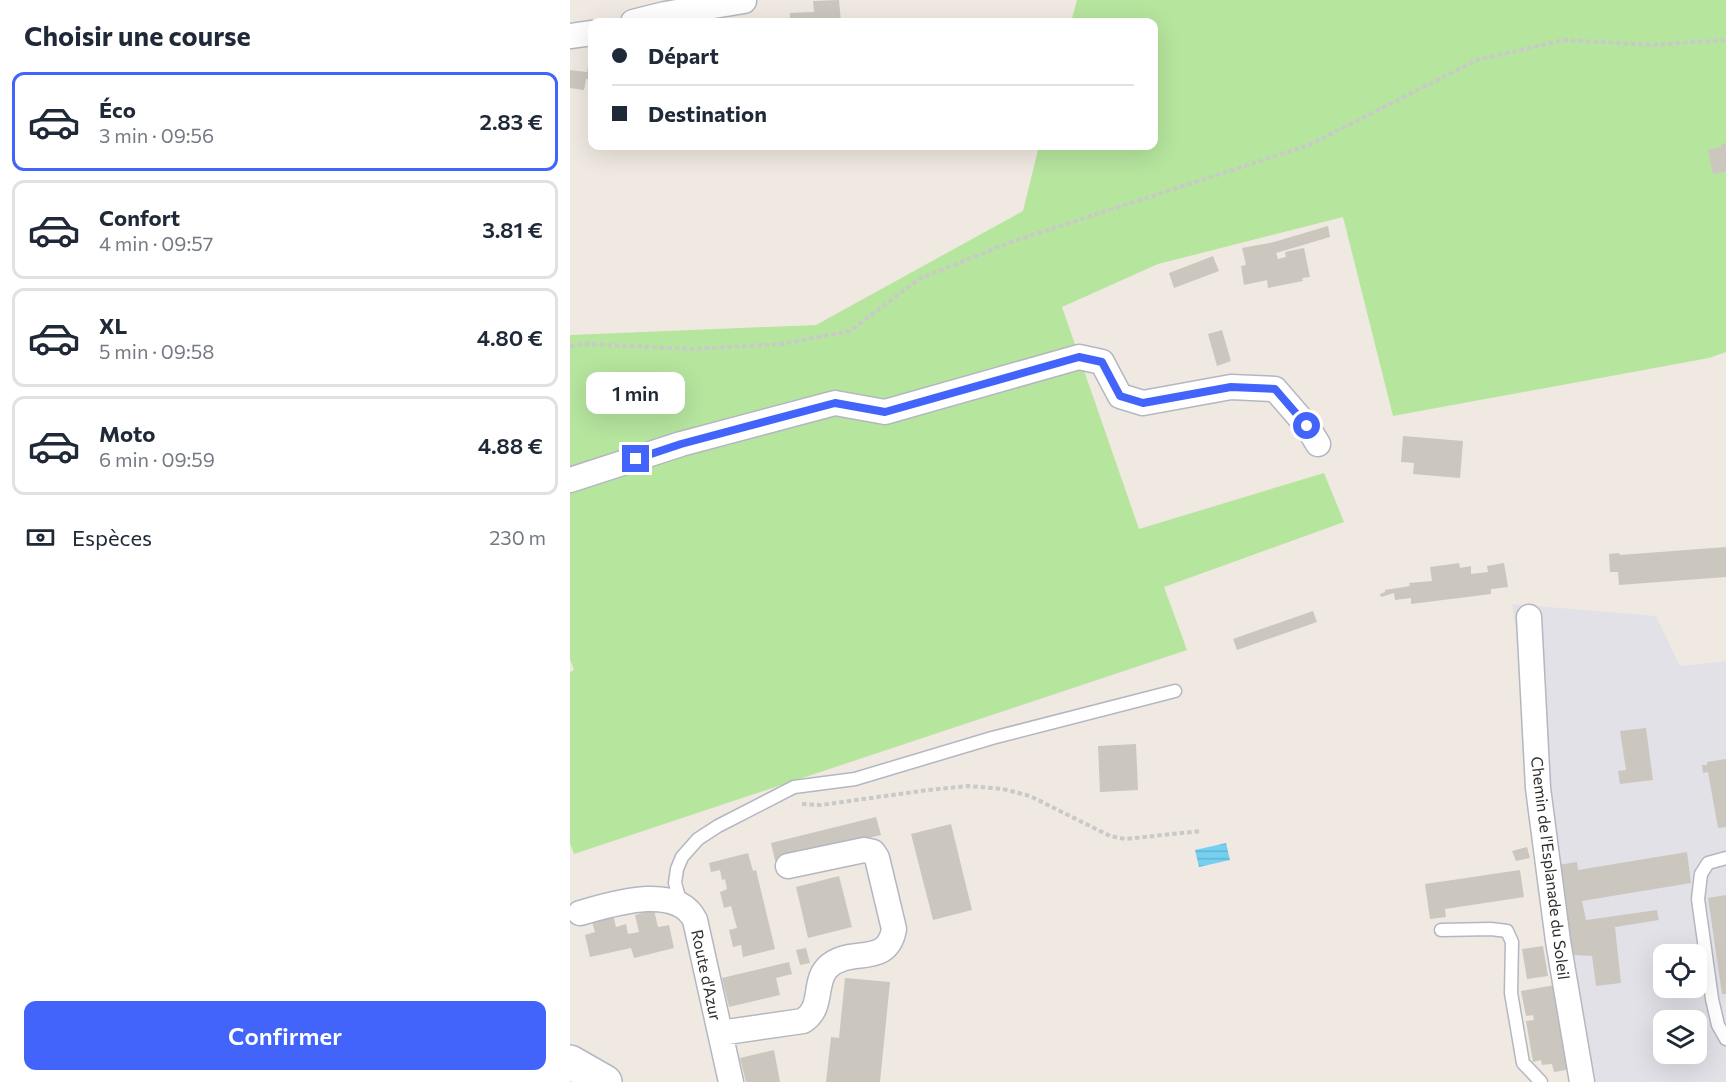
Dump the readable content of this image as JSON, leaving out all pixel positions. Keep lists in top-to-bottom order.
{
  "streets": {
    "street": ["Chemin de l'Esplanade du Soleil", "Route d'Azur"]
  },
  "page": {
    "heading": "Choisir une course",
    "banner": ["Départ", "Destination"],
    "list": [
      {
        "name": "Éco",
        "note": "3 min · 09:56",
        "value": "2.83 €"
      },
      {
        "name": "Confort",
        "note": "4 min · 09:57",
        "value": "3.81 €"
      },
      {
        "name": "XL",
        "note": "5 min · 09:58",
        "value": "4.80 €"
      },
      {
        "name": "Moto",
        "note": "6 min · 09:59",
        "value": "4.88 €"
      }
    ],
    "bubble": "1 min",
    "pay": ["Espèces", "230 m"],
    "buttons": "Confirmer"
  }
}
